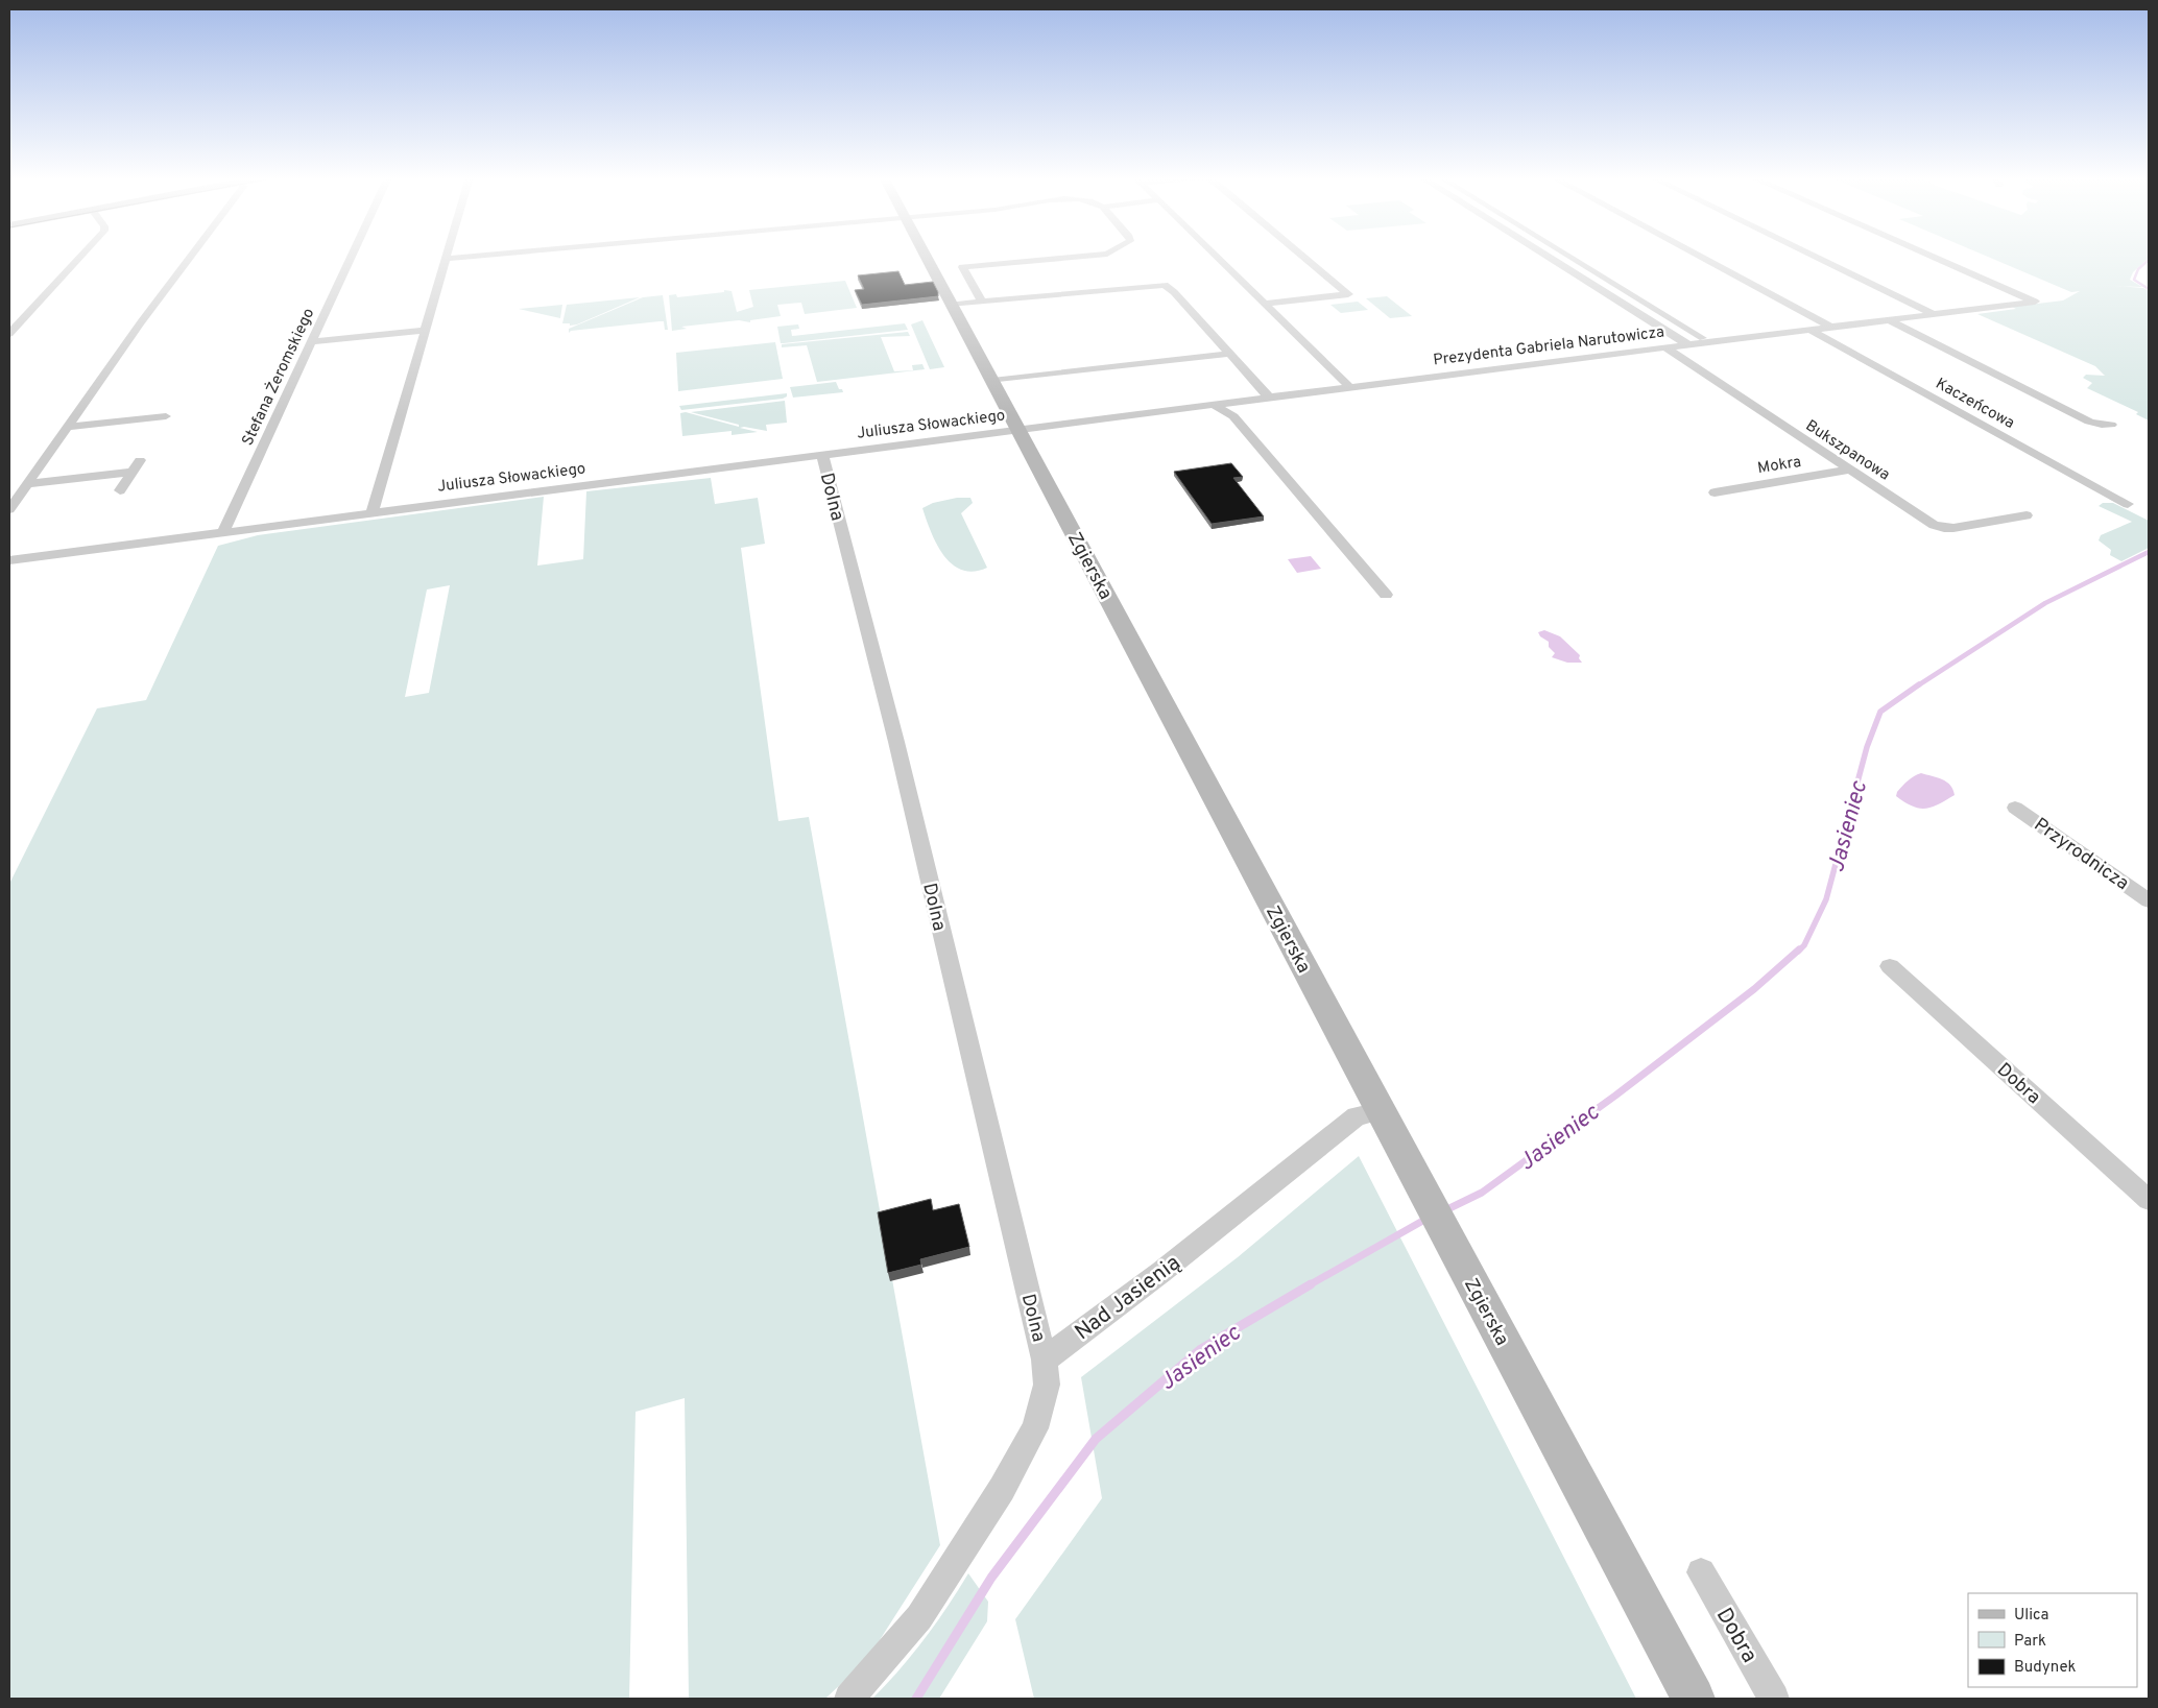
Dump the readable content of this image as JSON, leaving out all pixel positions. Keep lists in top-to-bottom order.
{
  "streets": {
    "main road": ["Zgierska"],
    "street": [
      "Prezydenta Gabriela Narutowicza",
      "Stefana Żeromskiego",
      "Kaczeńcowa",
      "Juliusza Słowackiego",
      "Bukszpanowa",
      "Mokra",
      "Dolna",
      "Przyrodnicza",
      "Dobra",
      "Nad Jasienią"
    ]
  },
  "crossings": [
    ["Prezydenta Gabriela Narutowicza", "Kaczeńcowa"],
    ["Prezydenta Gabriela Narutowicza", "Juliusza Słowackiego"],
    ["Prezydenta Gabriela Narutowicza", "Bukszpanowa"],
    ["Prezydenta Gabriela Narutowicza", "Zgierska"],
    ["Stefana Żeromskiego", "Juliusza Słowackiego"],
    ["Juliusza Słowackiego", "Dolna"],
    ["Juliusza Słowackiego", "Zgierska"],
    ["Bukszpanowa", "Mokra"],
    ["Dolna", "Nad Jasienią"],
    ["Zgierska", "Nad Jasienią"]
  ],
  "water": ["Jasieniec"],
  "legend": ["Ulica", "Park", "Budynek"]
}
